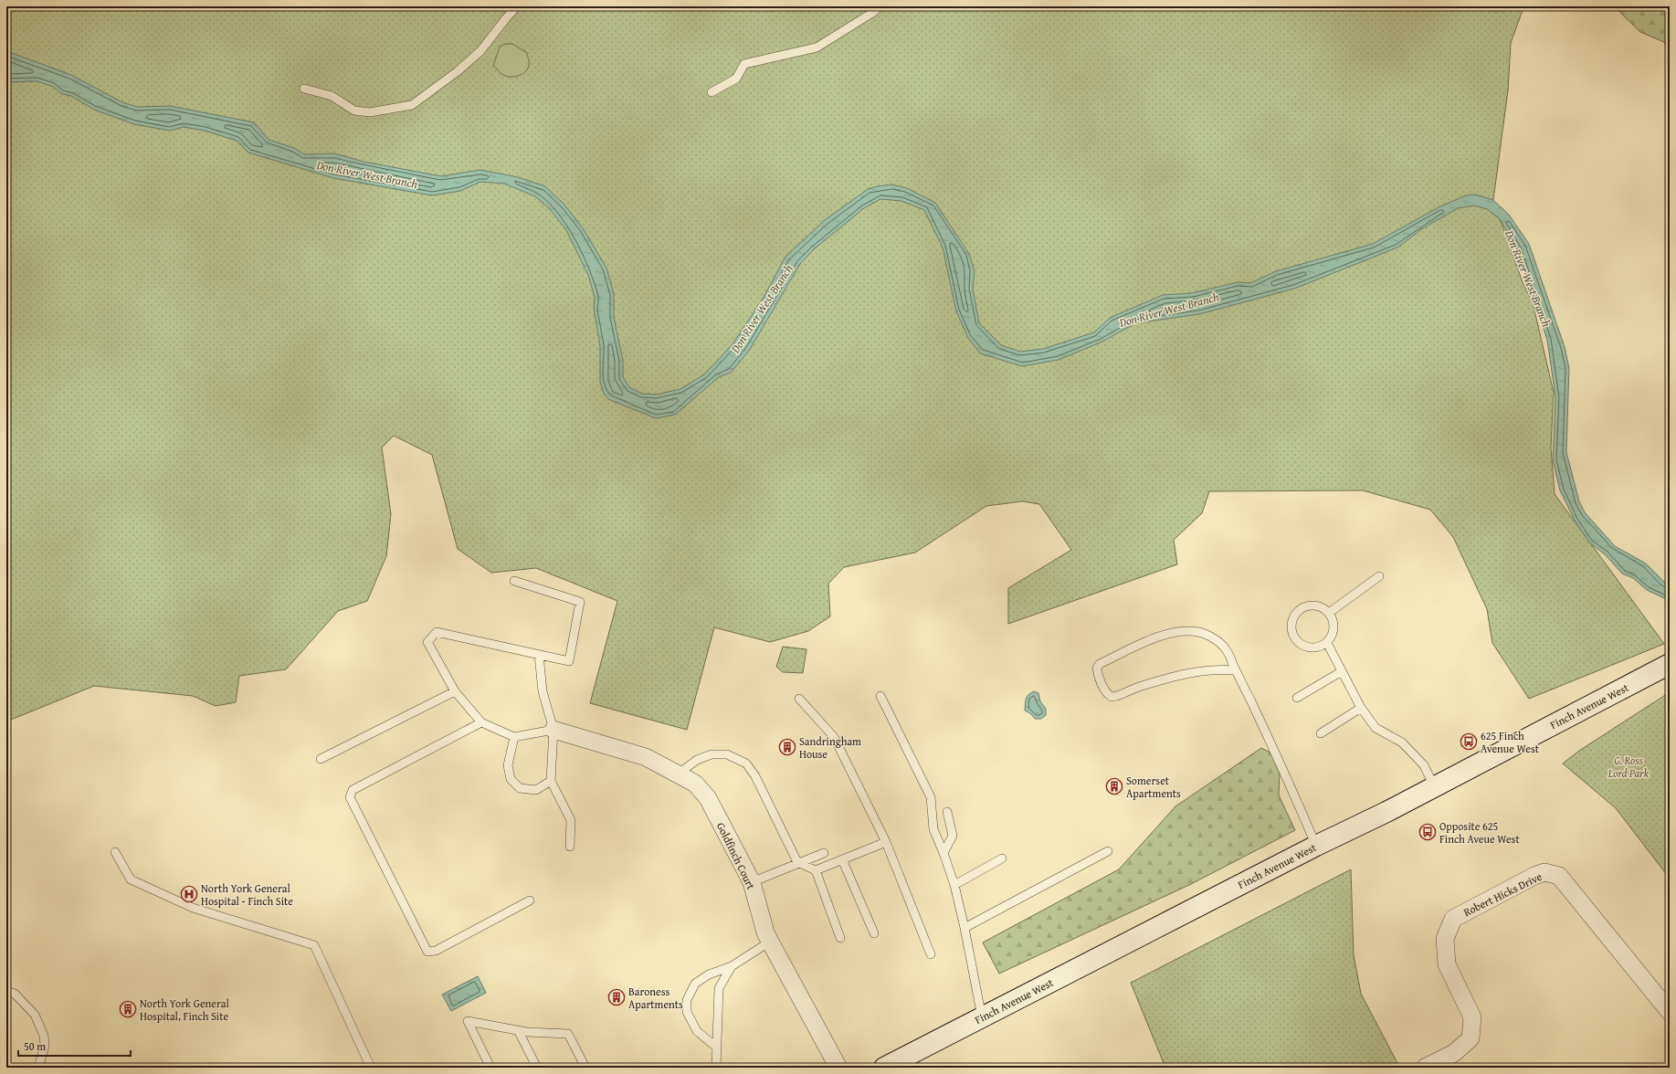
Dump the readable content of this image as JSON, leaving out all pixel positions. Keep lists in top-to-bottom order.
{
  "streets": {
    "main road": ["Finch Avenue West"],
    "street": ["Goldfinch Court", "Robert Hicks Drive"]
  },
  "water": ["Don River West Branch"],
  "parks": ["G. Ross Lord Park"],
  "places": {
    "bus stop": ["625 Finch Avenue West", "Opposite 625 Finch Aveue West"],
    "building": [
      "Sandringham House",
      "Somerset Apartments",
      "Baroness Apartments",
      "North York General Hospital, Finch Site"
    ],
    "hospital": ["North York General Hospital - Finch Site"]
  },
  "scale_bar": "50 m"
}
